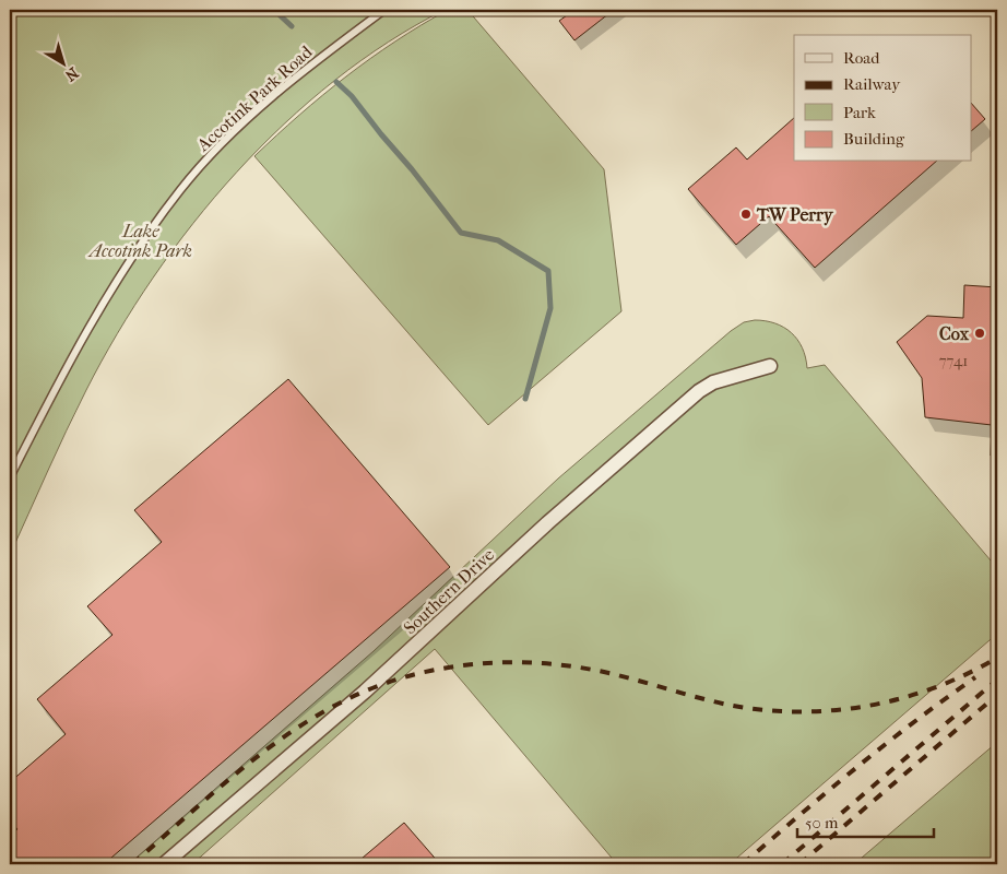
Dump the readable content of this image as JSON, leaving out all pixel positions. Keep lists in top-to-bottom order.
{
  "streets": {
    "street": ["Southern Drive"],
    "lane": ["Accotink Park Road"]
  },
  "parks": ["Lake Accotink Park"],
  "places": ["TW Perry", "Cox"],
  "house_numbers": ["7741"],
  "legend": [
    "Road",
    "Railway",
    "Park",
    "Building"
  ],
  "scale_bar": "50 m",
  "north": "bottom right"
}
